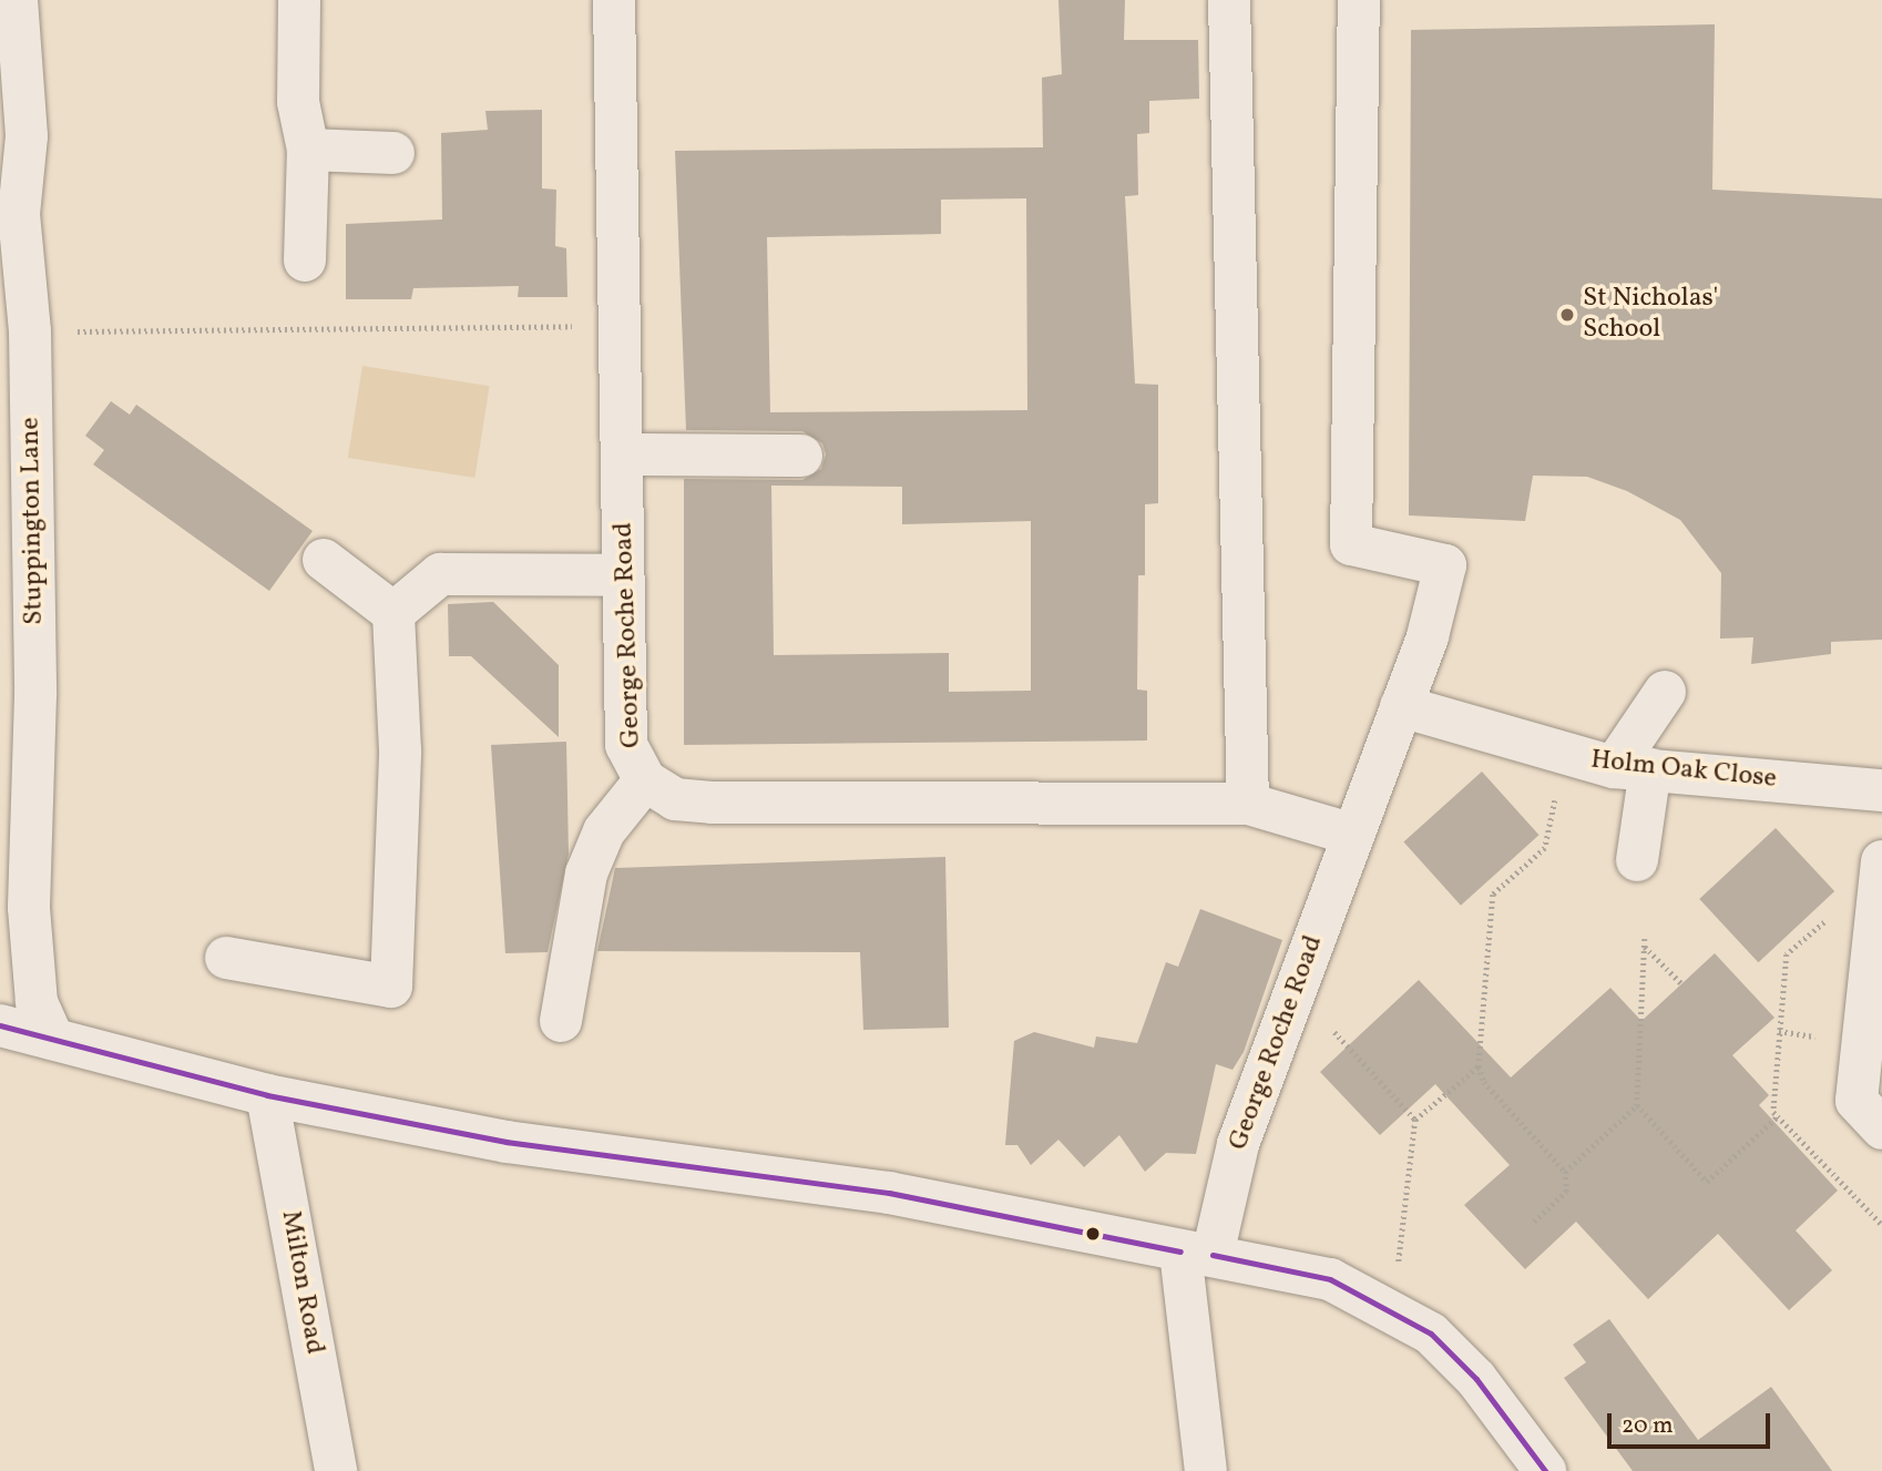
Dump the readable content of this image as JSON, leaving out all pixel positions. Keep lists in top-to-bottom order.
{
  "streets": {
    "street": [
      "Stuppington Lane",
      "George Roche Road",
      "Holm Oak Close",
      "Milton Road"
    ]
  },
  "crossings": [
    ["George Roche Road", "Holm Oak Close"]
  ],
  "places": ["St Nicholas' School"],
  "scale_bar": "20 m"
}
